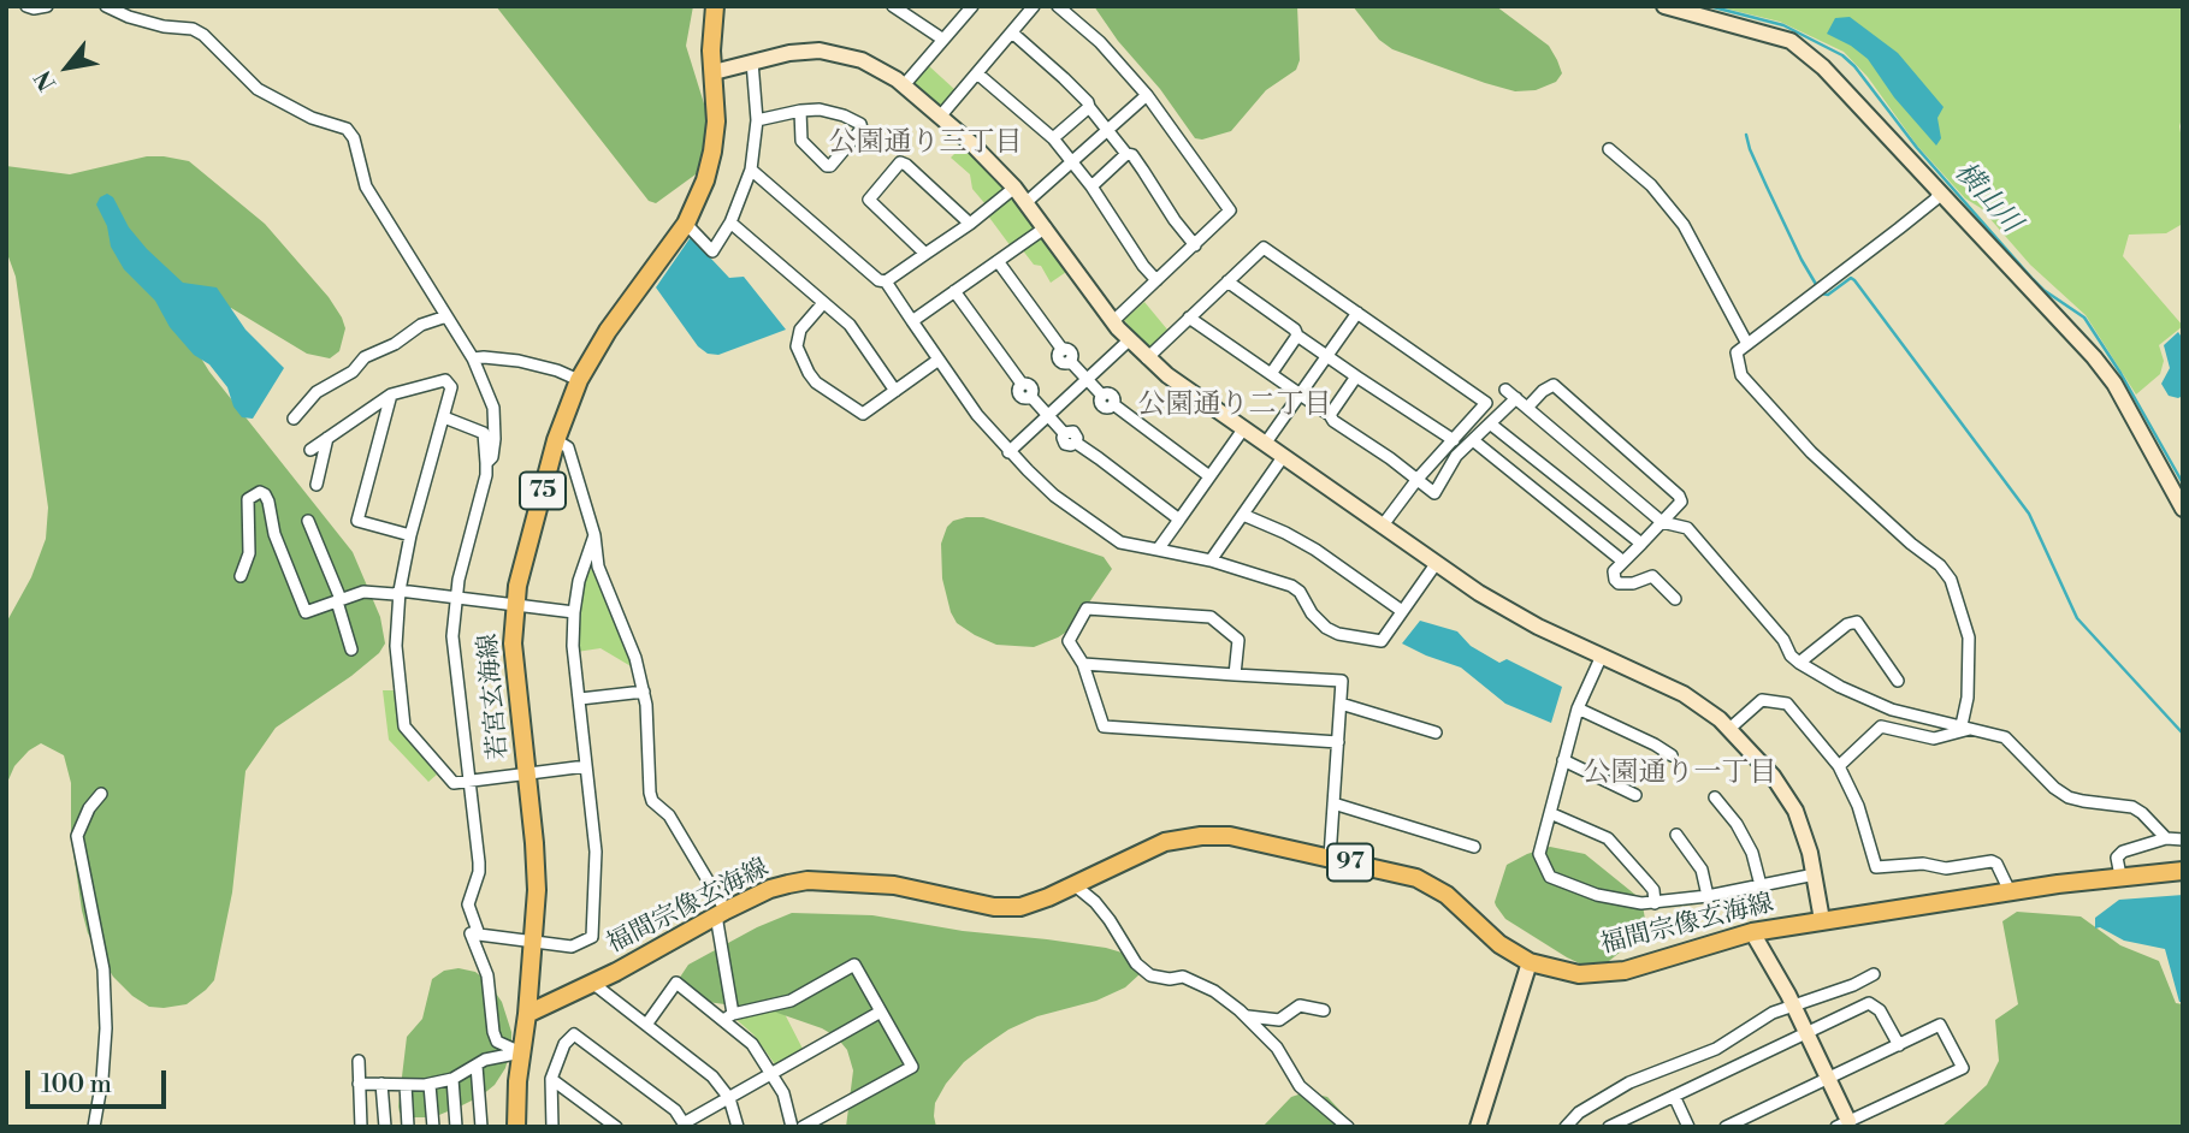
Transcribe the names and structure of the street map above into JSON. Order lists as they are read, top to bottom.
{
  "streets": {
    "main road": [
      "75",
      "若宮玄海線",
      "97",
      "福間宗像玄海線"
    ]
  },
  "crossings": [
    ["若宮玄海線", "福間宗像玄海線"]
  ],
  "districts": ["公園通り三丁目", "公園通り二丁目", "公園通り一丁目"],
  "water": ["横山川"],
  "scale_bar": "100 m",
  "north": "bottom left"
}
